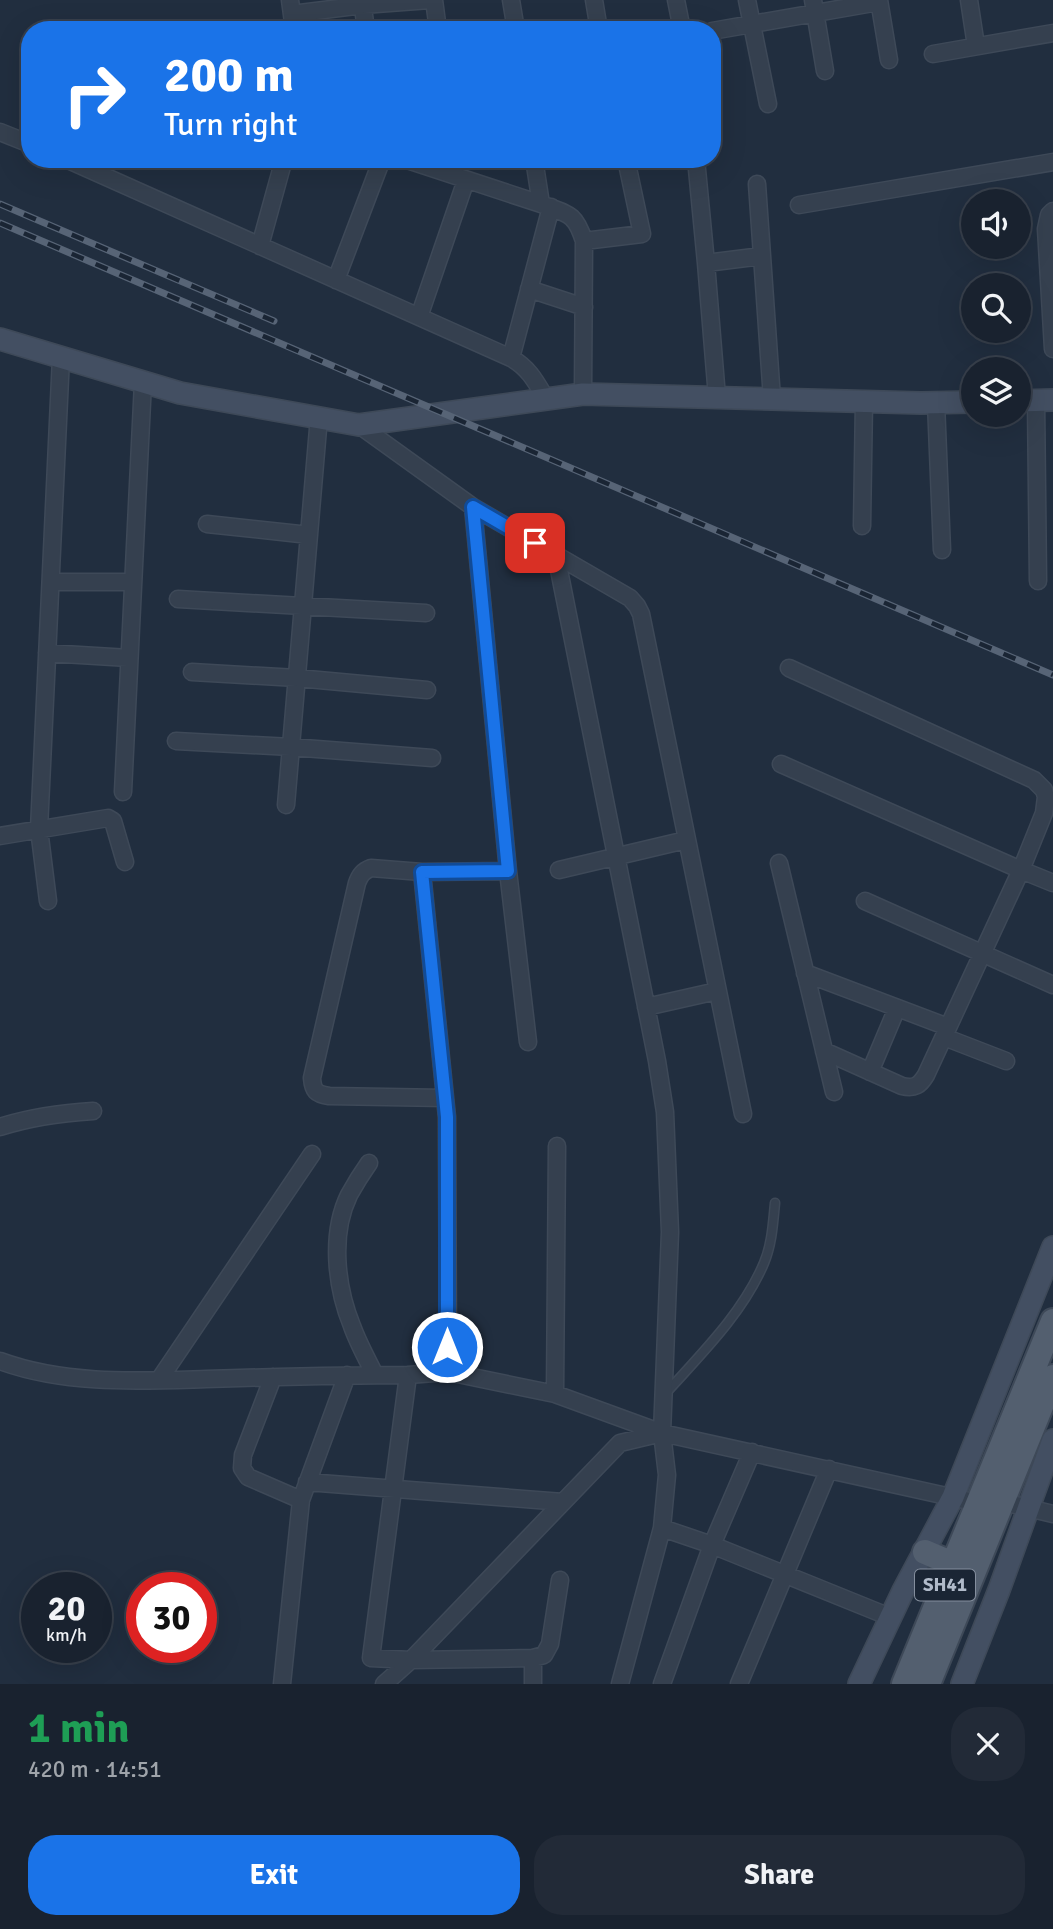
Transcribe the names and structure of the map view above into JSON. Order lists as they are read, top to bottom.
{
  "streets": {
    "main road": ["SH41"]
  },
  "page": {
    "turn": ["200 m", "Turn right"],
    "speed": "20 km/h",
    "limit": "30",
    "heading": ["1 min", "420 m · 14:51"],
    "buttons": ["Exit", "Share"]
  }
}
